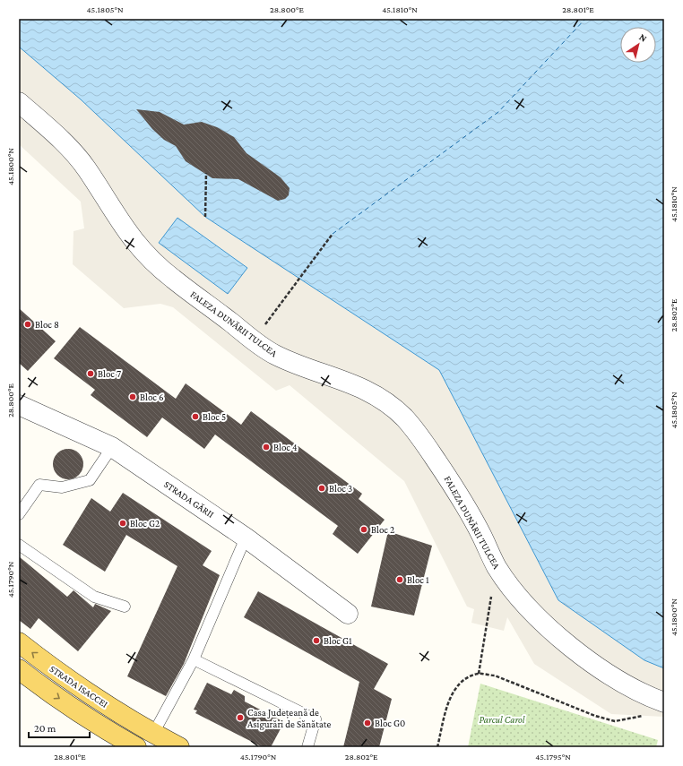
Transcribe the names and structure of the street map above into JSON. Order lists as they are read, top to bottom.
{
  "streets": {
    "main road": ["STRADA ISACCEI"],
    "street": ["FALEZA DUNĂRII TULCEA", "STRADA GĂRII"]
  },
  "parks": ["Parcul Carol"],
  "places": [
    "Bloc 8",
    "Bloc 7",
    "Bloc 6",
    "Bloc 5",
    "Bloc 4",
    "Bloc 3",
    "Bloc G2",
    "Bloc 2",
    "Bloc 1",
    "Bloc G1",
    "Casa Județeană de Asigurări de Sănătate",
    "Bloc G0"
  ],
  "scale_bar": "20 m",
  "north": "top right",
  "coordinates": [
    "45.1805°N",
    "28.800°E",
    "45.1810°N",
    "28.801°E",
    "45.1800°N",
    "28.802°E",
    "45.1790°N",
    "45.1795°N"
  ]
}
